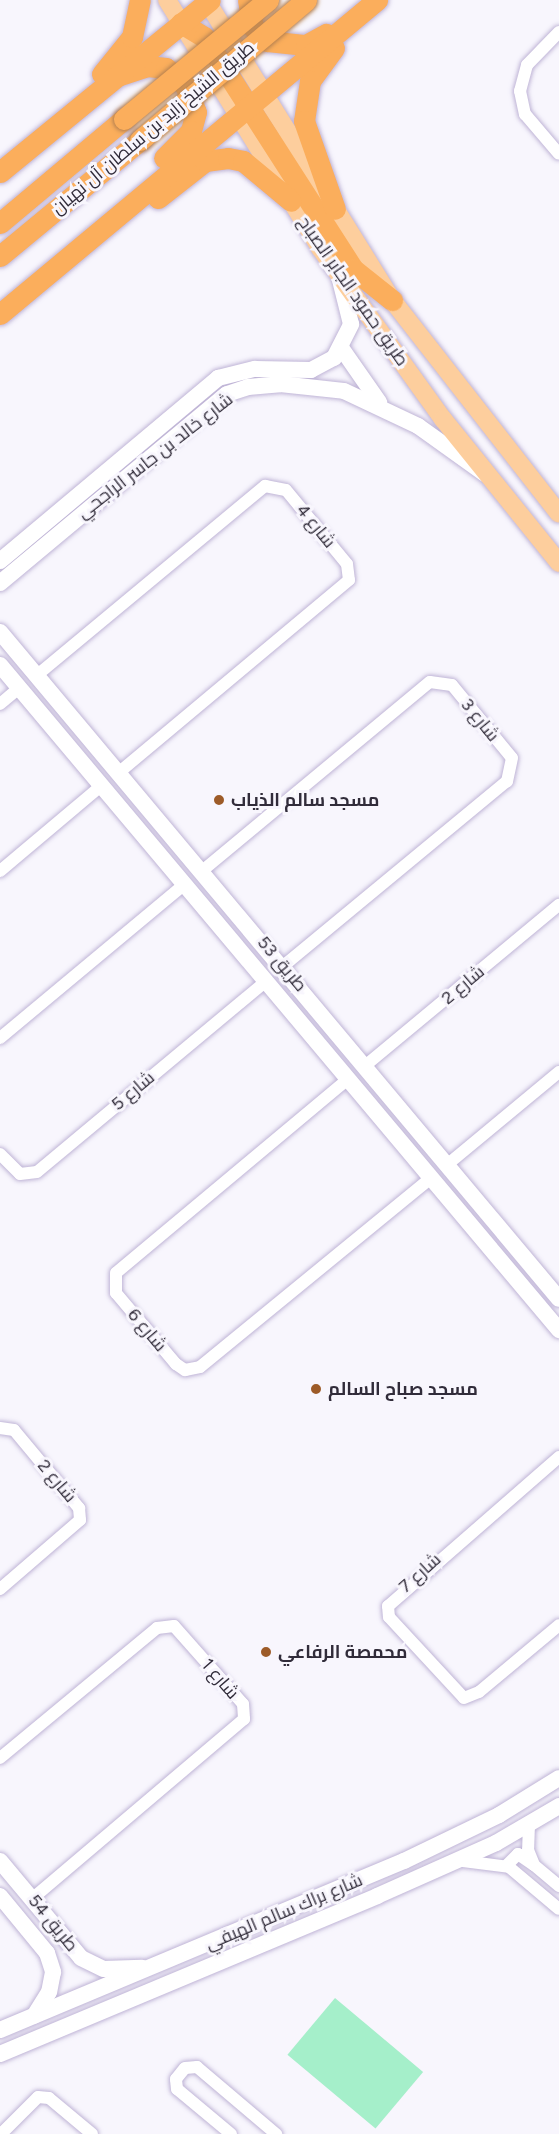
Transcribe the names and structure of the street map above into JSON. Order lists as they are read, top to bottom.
{
  "streets": {
    "highway": ["طريق الشيخ زايد بن سلطان آل نهيان"],
    "main road": ["طريق حمود الجابر الصباح"],
    "street": [
      "شارع خالد بن جاسر الراجحي",
      "شارع 4",
      "شارع 3",
      "طريق 53",
      "شارع 2",
      "شارع 5",
      "شارع 6",
      "شارع 7",
      "شارع 1",
      "شارع براك سالم الهيفي",
      "طريق 54"
    ]
  },
  "crossings": [
    ["طريق حمود الجابر الصباح", "شارع خالد بن جاسر الراجحي"],
    ["شارع 4", "طريق 53"],
    ["شارع 3", "طريق 53"],
    ["طريق 53", "شارع 2"],
    ["طريق 53", "شارع 5"],
    ["طريق 53", "شارع 6"],
    ["شارع 1", "طريق 54"],
    ["شارع براك سالم الهيفي", "طريق 54"]
  ],
  "places": ["مسجد سالم الذياب", "مسجد صباح السالم", "محمصة الرفاعي"]
}
